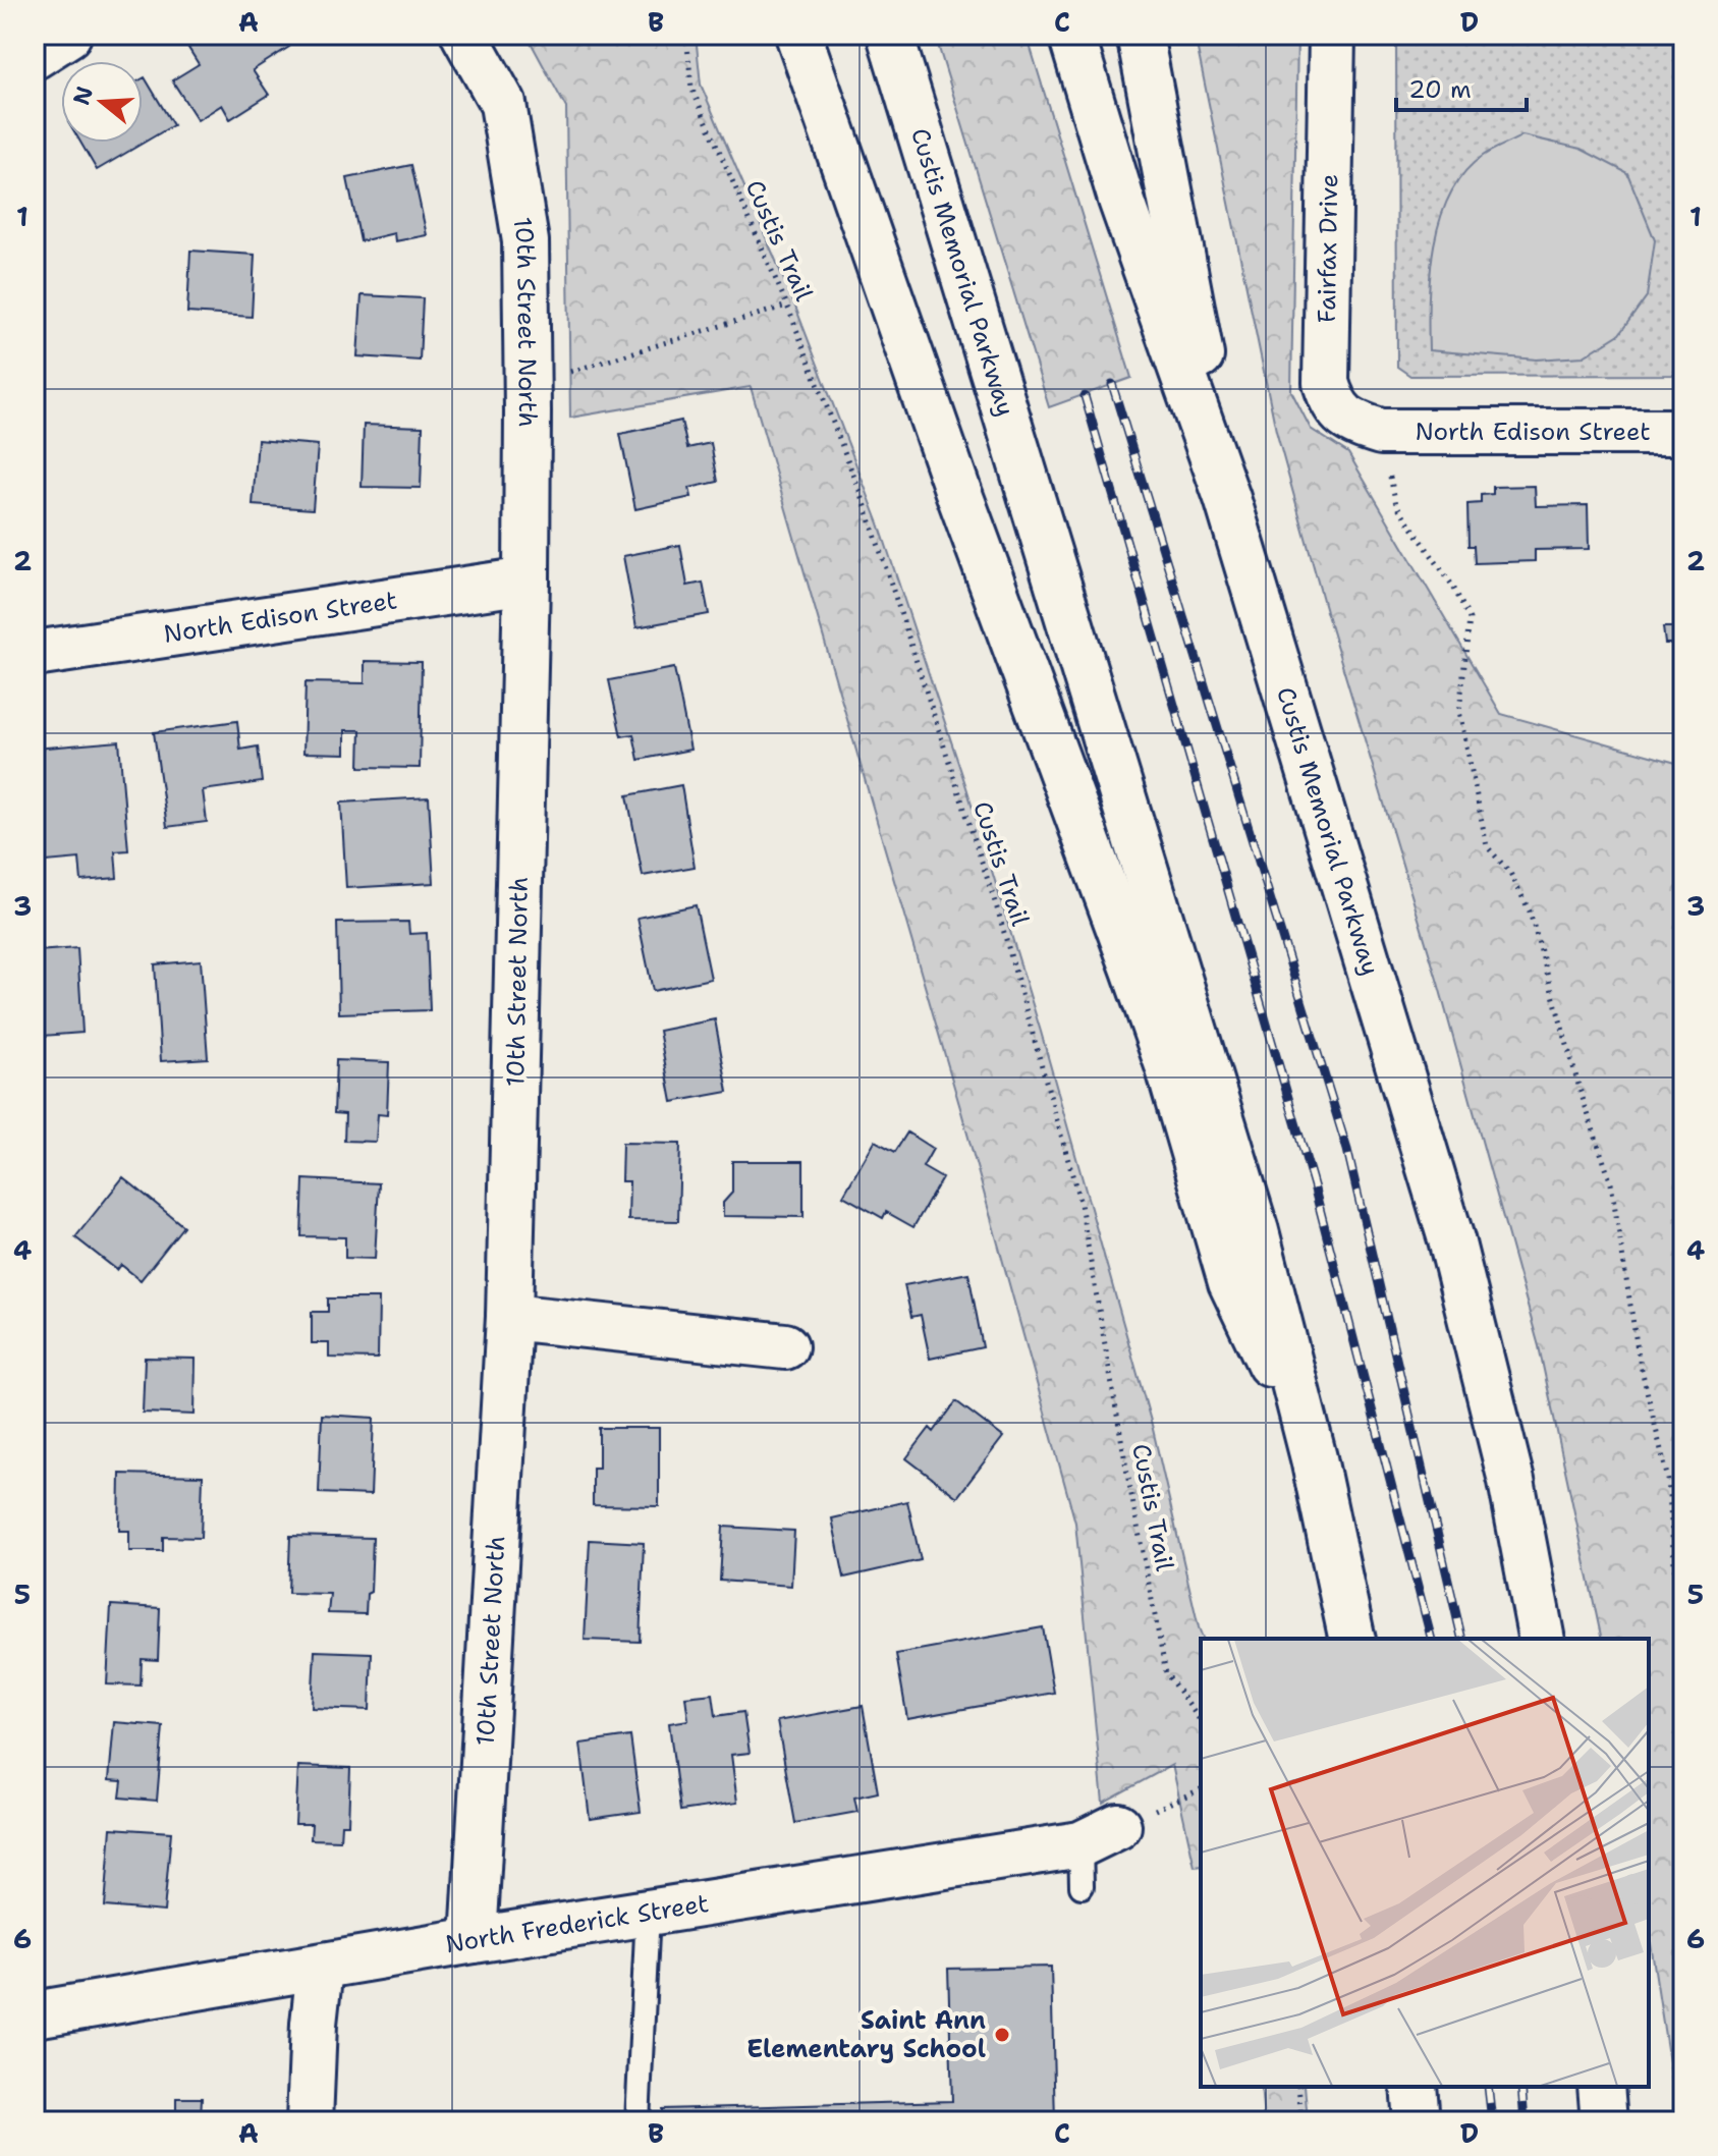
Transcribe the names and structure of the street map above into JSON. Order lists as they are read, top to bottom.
{
  "streets": {
    "main road": [
      "Fairfax Drive",
      "Custis Memorial Parkway",
      "10th Street North",
      "North Edison Street",
      "North Frederick Street"
    ],
    "path": ["Custis Trail"]
  },
  "crossings": [
    ["Fairfax Drive", "North Edison Street"],
    ["10th Street North", "North Edison Street"],
    ["10th Street North", "North Frederick Street"]
  ],
  "places": ["Saint Ann Elementary School"],
  "scale_bar": "20 m",
  "north": "left",
  "grid": {
    "columns": [
      "A",
      "B",
      "C",
      "D"
    ],
    "rows": [
      "1",
      "2",
      "3",
      "4",
      "5",
      "6"
    ]
  }
}
